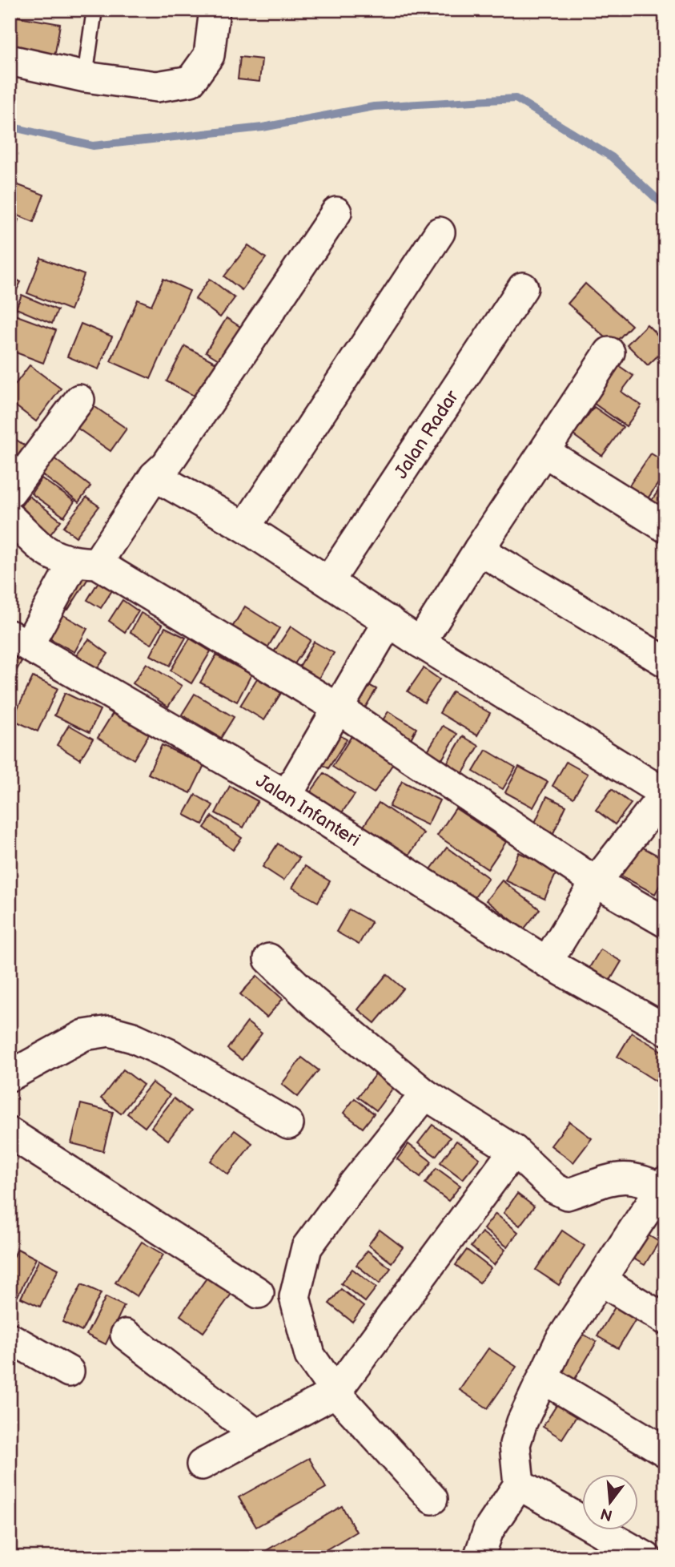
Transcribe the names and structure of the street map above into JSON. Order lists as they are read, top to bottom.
{
  "streets": {
    "street": ["Jalan Radar", "Jalan Infanteri"]
  },
  "north": "bottom"
}
